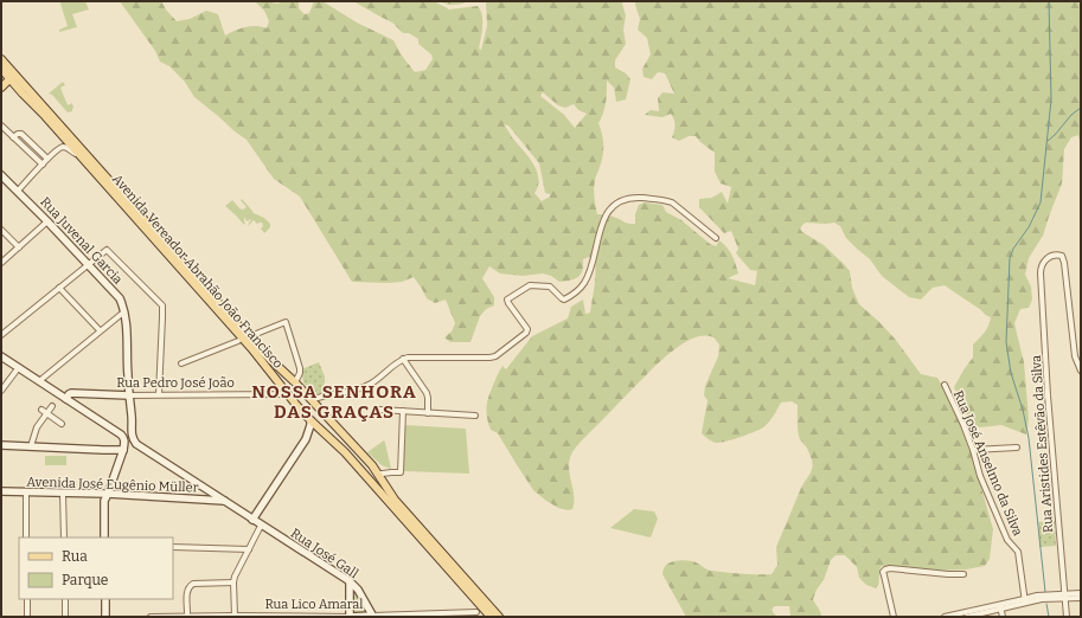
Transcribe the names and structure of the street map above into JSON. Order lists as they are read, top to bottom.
{
  "streets": {
    "main road": [
      "Rua Juvenal Garcia",
      "Avenida Vereador Abrahão João Francisco",
      "Rua Pedro José João",
      "Avenida José Eugênio Müller",
      "Rua José Gall",
      "Rua Lico Amaral"
    ],
    "street": ["Rua Aristides Estêvão da Silva", "Rua José Anselmo da Silva"]
  },
  "crossings": [
    ["Rua Juvenal Garcia", "Rua Pedro José João"],
    ["Rua Juvenal Garcia", "Rua José Gall"],
    ["Avenida Vereador Abrahão João Francisco", "Rua Pedro José João"],
    ["Avenida José Eugênio Müller", "Rua José Gall"],
    ["Rua José Gall", "Rua Lico Amaral"]
  ],
  "districts": ["NOSSA SENHORA DAS GRAÇAS"],
  "legend": ["Rua", "Parque"]
}
